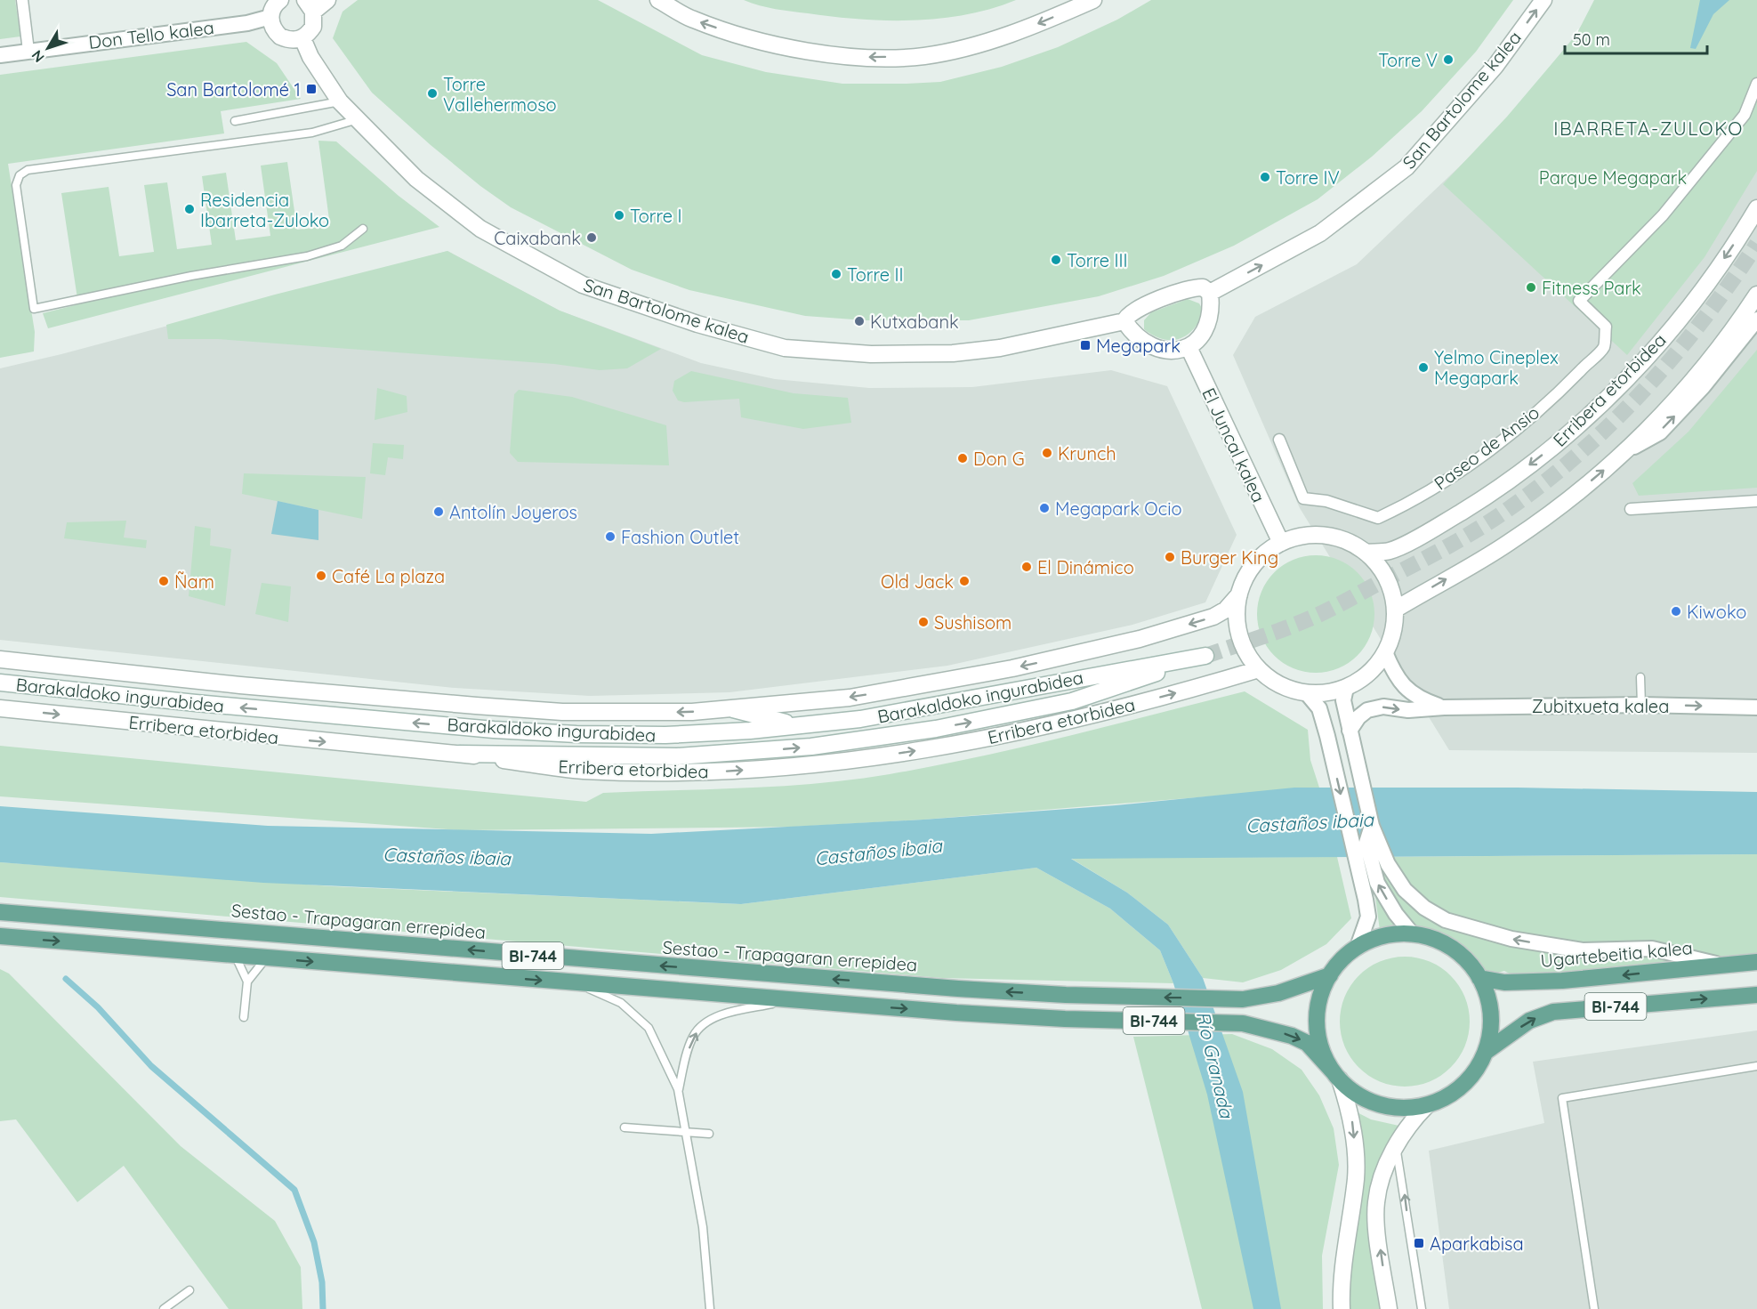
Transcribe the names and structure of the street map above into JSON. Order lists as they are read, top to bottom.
{
  "streets": {
    "main road": ["Sestao - Trapagaran errepidea", "Ugartebeitia kalea", "BI-744"],
    "street": [
      "Don Tello kalea",
      "San Bartolome kalea",
      "Erribera etorbidea",
      "El Juncal kalea",
      "Paseo de Ansio",
      "Barakaldoko ingurabidea",
      "Zubitxueta kalea"
    ]
  },
  "crossings": [
    ["Erribera etorbidea", "El Juncal kalea"],
    ["Erribera etorbidea", "Barakaldoko ingurabidea"],
    ["Erribera etorbidea", "Zubitxueta kalea"],
    ["El Juncal kalea", "Zubitxueta kalea"],
    ["Sestao - Trapagaran errepidea", "Ugartebeitia kalea"],
    ["Sestao - Trapagaran errepidea", "BI-744"],
    ["Ugartebeitia kalea", "BI-744"]
  ],
  "one_way": ["Zubitxueta kalea"],
  "districts": ["IBARRETA-ZULOKO"],
  "water": ["Castaños ibaia", "Río Granada"],
  "parks": ["Parque Megapark"],
  "places": {
    "other": [
      "Torre V",
      "Torre Vallehermoso",
      "Torre IV",
      "Residencia Ibarreta-Zuloko",
      "Torre I",
      "Caixabank",
      "Torre III",
      "Torre II",
      "Fitness Park",
      "Kutxabank",
      "Yelmo Cineplex Megapark",
      "Krunch",
      "Don G",
      "Megapark Ocio",
      "Antolín Joyeros",
      "Fashion Outlet",
      "Burger King",
      "El Dinámico",
      "Café La plaza",
      "Ñam",
      "Old Jack",
      "Kiwoko",
      "Sushisom"
    ],
    "transit": ["San Bartolomé 1", "Megapark", "Aparkabisa"]
  },
  "scale_bar": "50 m",
  "north": "bottom left"
}
